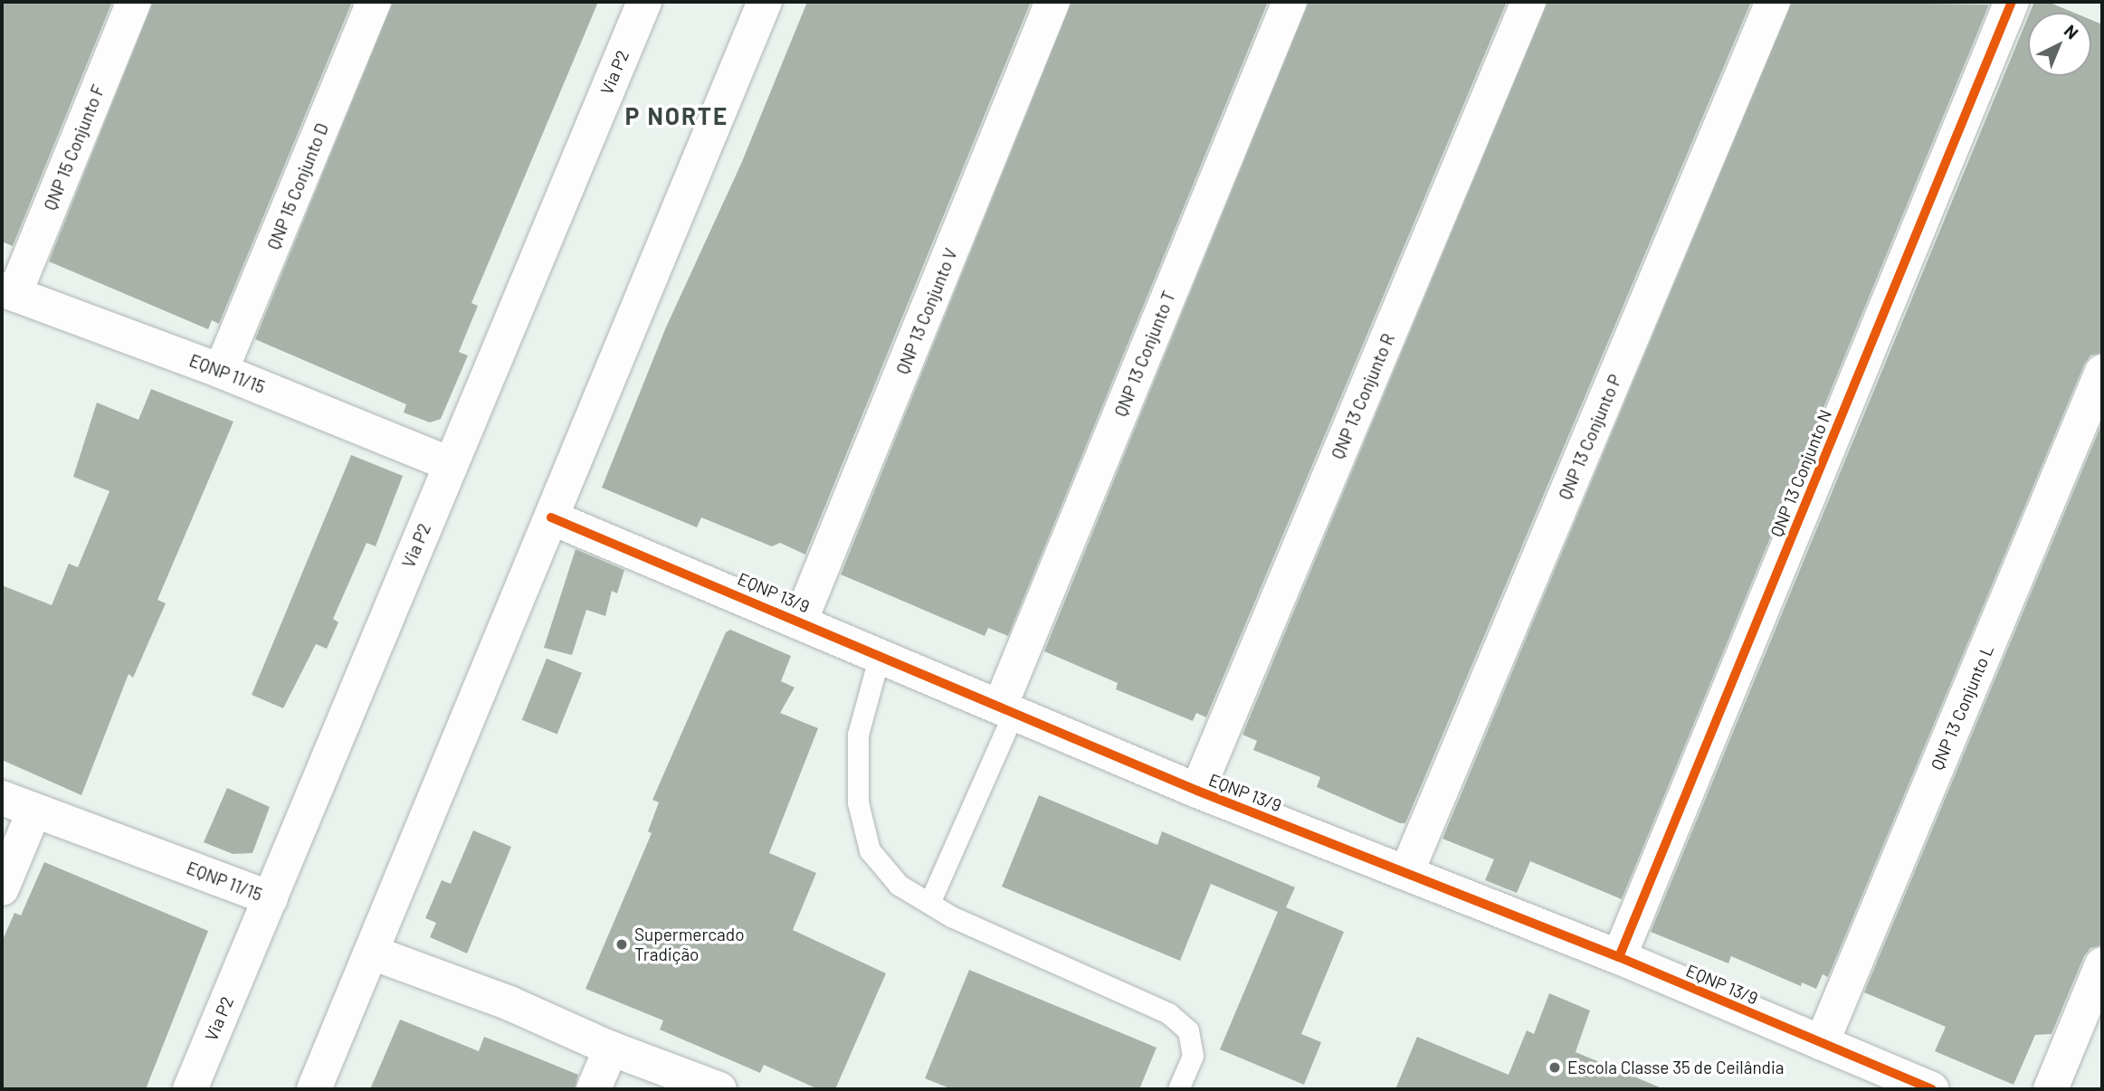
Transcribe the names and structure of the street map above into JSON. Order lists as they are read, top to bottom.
{
  "streets": {
    "street": [
      "Via P2",
      "QNP 15 Conjunto F",
      "QNP 15 Conjunto D",
      "QNP 13 Conjunto V",
      "QNP 13 Conjunto T",
      "EQNP 11/15",
      "QNP 13 Conjunto R",
      "QNP 13 Conjunto P",
      "QNP 13 Conjunto N",
      "EQNP 13/9",
      "QNP 13 Conjunto L"
    ]
  },
  "crossings": [
    ["Via P2", "EQNP 11/15"],
    ["QNP 15 Conjunto F", "EQNP 11/15"],
    ["QNP 15 Conjunto D", "EQNP 11/15"],
    ["QNP 13 Conjunto V", "EQNP 13/9"],
    ["QNP 13 Conjunto T", "EQNP 13/9"],
    ["QNP 13 Conjunto R", "EQNP 13/9"],
    ["QNP 13 Conjunto P", "EQNP 13/9"],
    ["QNP 13 Conjunto N", "EQNP 13/9"],
    ["EQNP 13/9", "QNP 13 Conjunto L"]
  ],
  "districts": ["P NORTE"],
  "places": ["Supermercado Tradição", "Escola Classe 35 de Ceilândia"],
  "north": "top right"
}
